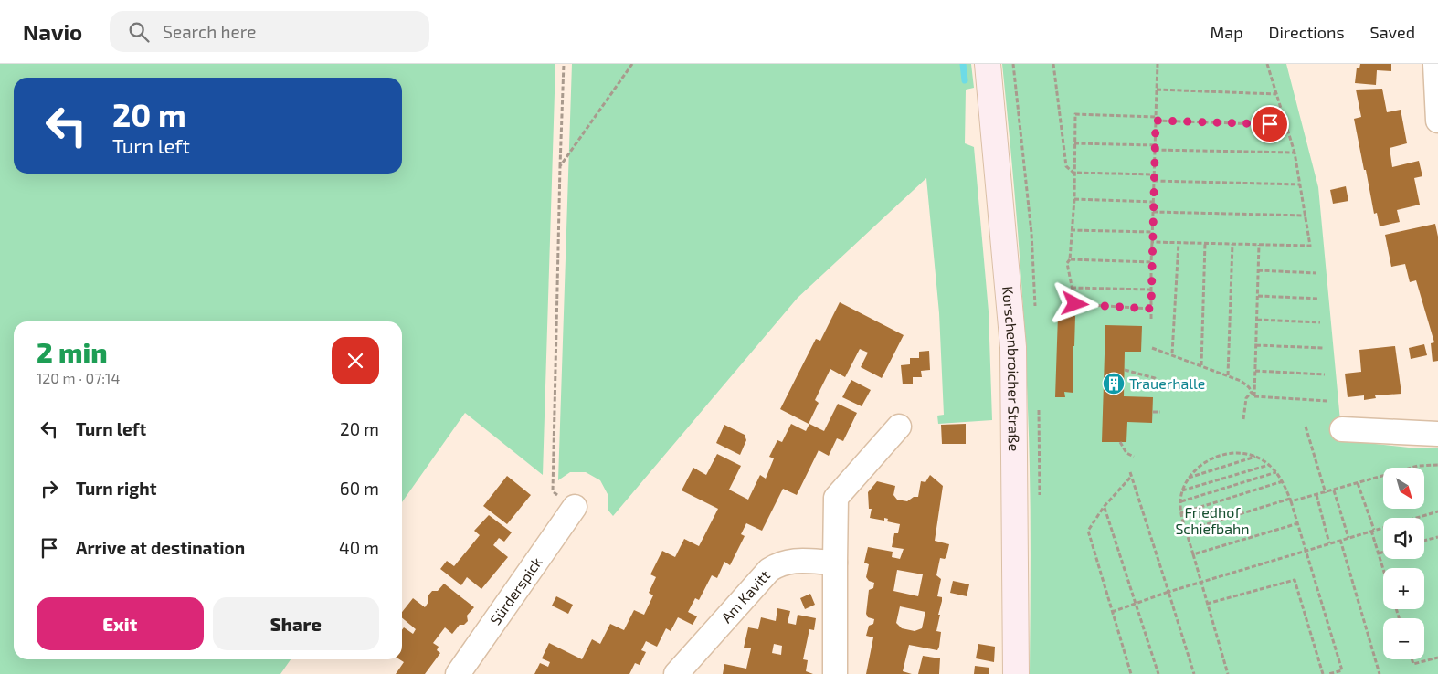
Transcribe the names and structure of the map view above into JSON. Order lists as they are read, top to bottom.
{
  "streets": {
    "main road": ["Korschenbroicher Straße"],
    "street": ["Sürderspick", "Am Kavitt"]
  },
  "parks": ["Friedhof Schiefbahn"],
  "places": {
    "building": ["Trauerhalle"]
  },
  "north": "bottom right",
  "page": {
    "header": "Navio",
    "search": "Search here",
    "nav": ["Map", "Directions", "Saved"],
    "turn": ["20 m", "Turn left"],
    "heading": ["2 min", "120 m · 07:14"],
    "list": [
      {
        "name": "Turn left",
        "value": "20 m"
      },
      {
        "name": "Turn right",
        "value": "60 m"
      },
      {
        "name": "Arrive at destination",
        "value": "40 m"
      }
    ],
    "map_buttons": ["+", "−"],
    "buttons": ["Exit", "Share"]
  }
}
